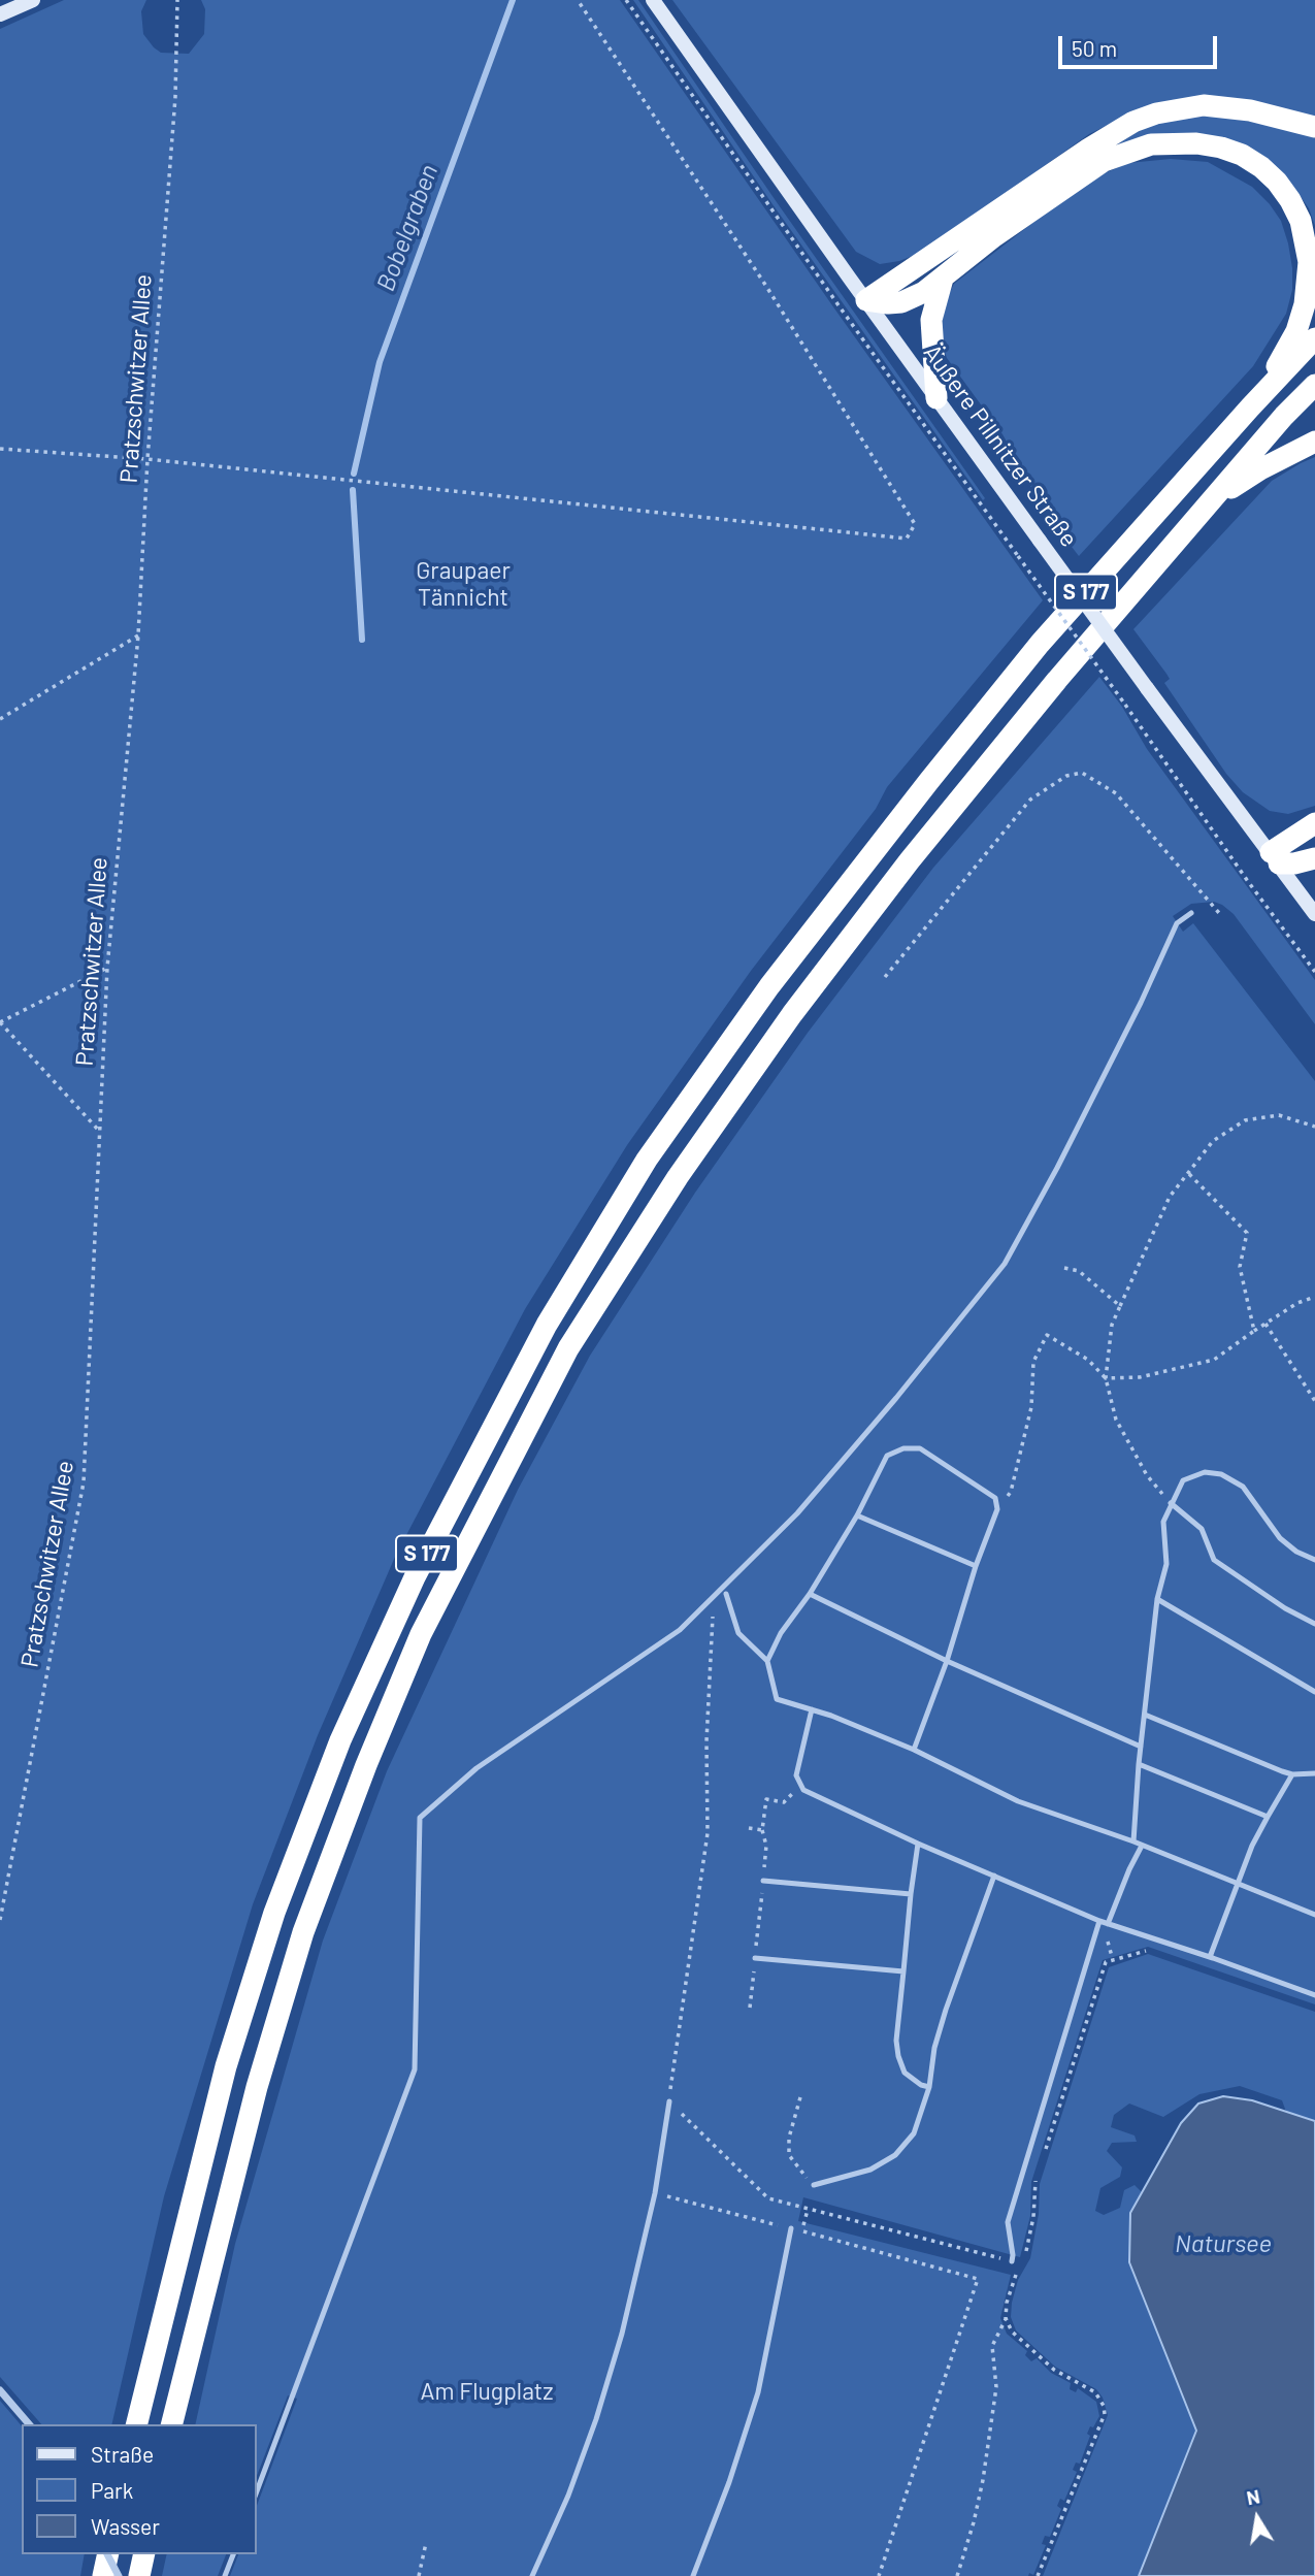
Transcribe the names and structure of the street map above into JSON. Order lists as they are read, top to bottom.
{
  "streets": {
    "highway": ["S 177"],
    "main road": ["Äußere Pillnitzer Straße"],
    "path": ["Pratzschwitzer Allee"]
  },
  "water": ["Bobelgraben", "Natursee"],
  "parks": ["Graupaer Tännicht", "Am Flugplatz"],
  "legend": ["Straße", "Park", "Wasser"],
  "scale_bar": "50 m",
  "north": "top"
}
